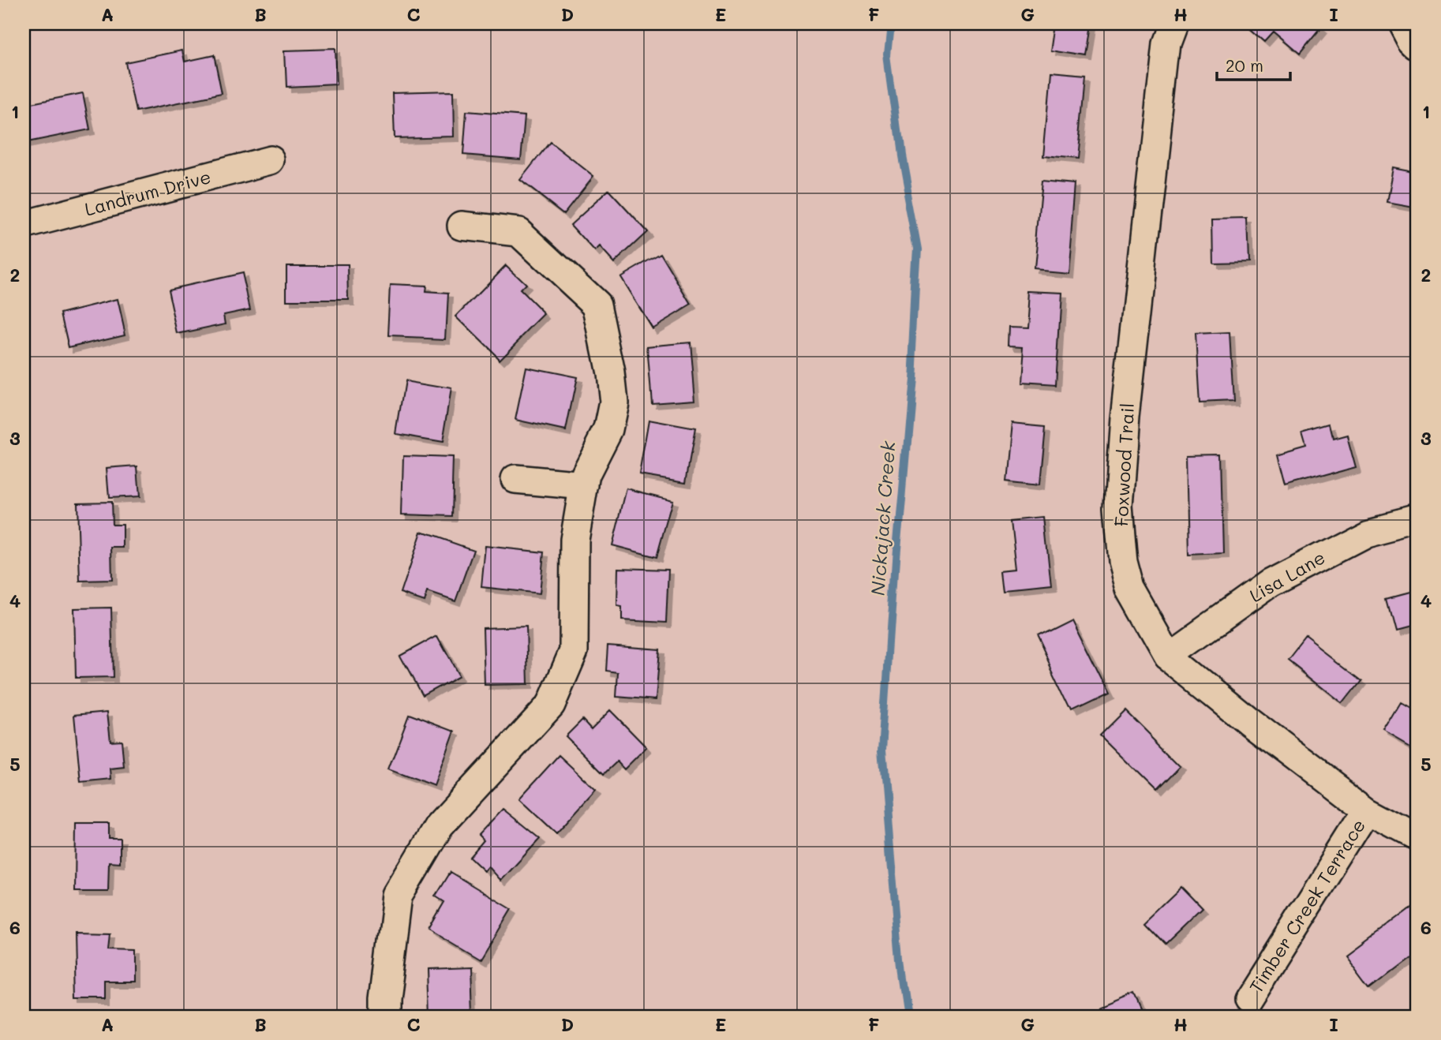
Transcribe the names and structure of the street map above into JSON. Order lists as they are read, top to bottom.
{
  "streets": {
    "street": [
      "Landrum Drive",
      "Foxwood Trail",
      "Lisa Lane",
      "Timber Creek Terrace"
    ]
  },
  "crossings": [
    ["Foxwood Trail", "Lisa Lane"],
    ["Foxwood Trail", "Timber Creek Terrace"]
  ],
  "water": ["Nickajack Creek"],
  "scale_bar": "20 m",
  "grid": {
    "columns": [
      "A",
      "B",
      "C",
      "D",
      "E",
      "F",
      "G",
      "H",
      "I"
    ],
    "rows": [
      "1",
      "2",
      "3",
      "4",
      "5",
      "6"
    ]
  }
}
